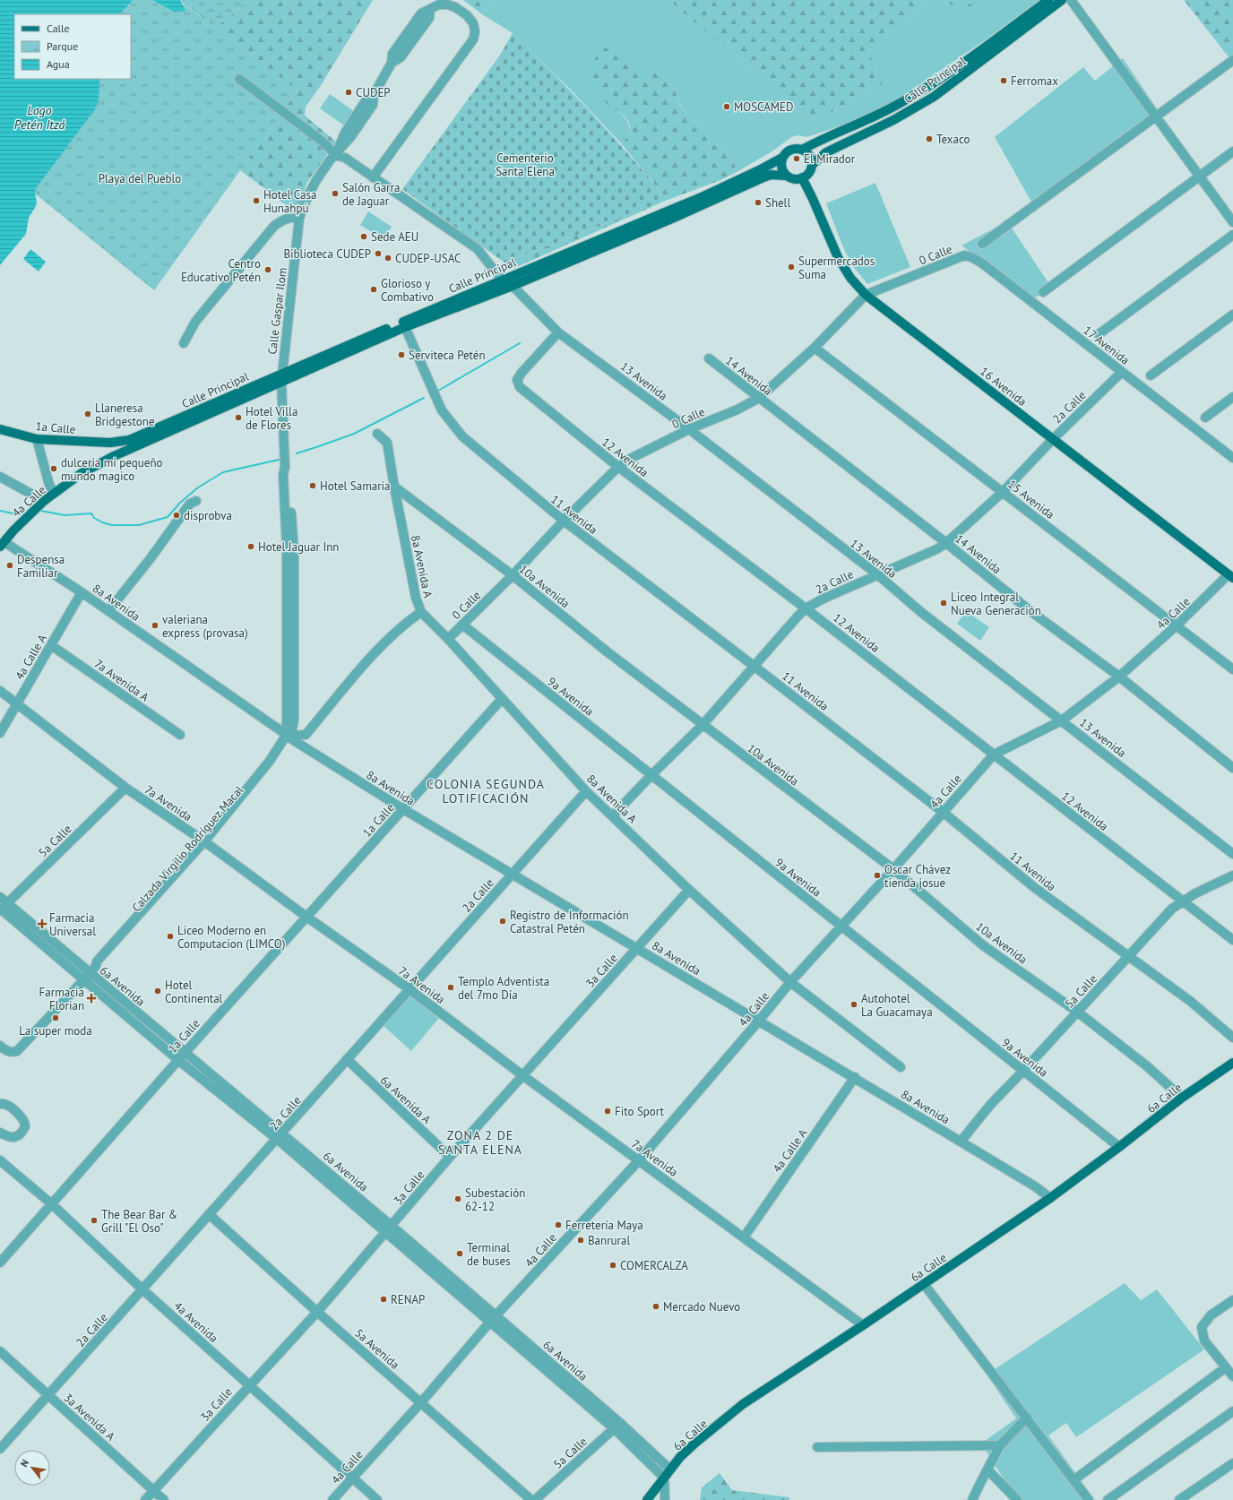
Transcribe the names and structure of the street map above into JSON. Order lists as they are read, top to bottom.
{
  "streets": {
    "main road": [
      "Calle Principal",
      "16 Avenida",
      "1a Calle",
      "4a Calle",
      "6a Calle"
    ],
    "street": [
      "0 Calle",
      "Calle Gaspar Ilom",
      "17 Avenida",
      "14 Avenida",
      "13 Avenida",
      "2a Calle",
      "12 Avenida",
      "15 Avenida",
      "11 Avenida",
      "8a Avenida A",
      "10a Avenida",
      "8a Avenida",
      "4a Calle A",
      "7a Avenida A",
      "9a Avenida",
      "7a Avenida",
      "5a Calle",
      "Calzada Virgilio Rodríguez Macal",
      "3a Calle",
      "6a Avenida",
      "6a Avenida A",
      "4a Avenida",
      "5a Avenida",
      "3a Avenida A"
    ]
  },
  "crossings": [
    ["Calle Principal", "Calle Gaspar Ilom"],
    ["Calle Principal", "13 Avenida"],
    ["Calle Principal", "16 Avenida"],
    ["Calle Principal", "1a Calle"],
    ["Calle Principal", "4a Calle"],
    ["Calle Principal", "11 Avenida"],
    ["Calle Principal", "Calzada Virgilio Rodríguez Macal"],
    ["0 Calle", "17 Avenida"],
    ["0 Calle", "14 Avenida"],
    ["0 Calle", "13 Avenida"],
    ["0 Calle", "16 Avenida"],
    ["0 Calle", "12 Avenida"],
    ["0 Calle", "15 Avenida"],
    ["0 Calle", "11 Avenida"],
    ["0 Calle", "8a Avenida A"],
    ["0 Calle", "10a Avenida"],
    ["0 Calle", "9a Avenida"],
    ["Calle Gaspar Ilom", "13 Avenida"],
    ["Calle Gaspar Ilom", "Calzada Virgilio Rodríguez Macal"],
    ["17 Avenida", "2a Calle"],
    ["14 Avenida", "2a Calle"],
    ["14 Avenida", "4a Calle"],
    ["13 Avenida", "2a Calle"],
    ["13 Avenida", "12 Avenida"],
    ["13 Avenida", "4a Calle"],
    ["16 Avenida", "2a Calle"],
    ["16 Avenida", "4a Calle"],
    ["2a Calle", "12 Avenida"],
    ["2a Calle", "15 Avenida"],
    ["2a Calle", "11 Avenida"],
    ["2a Calle", "8a Avenida A"],
    ["2a Calle", "10a Avenida"],
    ["2a Calle", "8a Avenida"],
    ["2a Calle", "9a Avenida"],
    ["2a Calle", "7a Avenida"],
    ["2a Calle", "6a Avenida"],
    ["2a Calle", "6a Avenida A"],
    ["2a Calle", "4a Avenida"],
    ["2a Calle", "5a Avenida"],
    ["2a Calle", "3a Avenida A"],
    ["1a Calle", "8a Avenida A"],
    ["1a Calle", "8a Avenida"],
    ["1a Calle", "7a Avenida"],
    ["1a Calle", "6a Avenida"],
    ["1a Calle", "4a Avenida"],
    ["12 Avenida", "4a Calle"],
    ["12 Avenida", "5a Calle"],
    ["15 Avenida", "4a Calle"],
    ["4a Calle", "11 Avenida"],
    ["4a Calle", "8a Avenida A"],
    ["4a Calle", "10a Avenida"],
    ["4a Calle", "8a Avenida"],
    ["4a Calle", "9a Avenida"],
    ["4a Calle", "7a Avenida"],
    ["4a Calle", "6a Avenida"],
    ["4a Calle", "4a Avenida"],
    ["4a Calle", "5a Avenida"],
    ["11 Avenida", "5a Calle"],
    ["8a Avenida A", "10a Avenida"],
    ["8a Avenida A", "3a Calle"],
    ["10a Avenida", "5a Calle"],
    ["10a Avenida", "6a Calle"],
    ["8a Avenida", "4a Calle A"],
    ["8a Avenida", "5a Calle"],
    ["8a Avenida", "Calzada Virgilio Rodríguez Macal"],
    ["8a Avenida", "3a Calle"],
    ["8a Avenida", "6a Calle"],
    ["4a Calle A", "7a Avenida A"],
    ["4a Calle A", "7a Avenida"],
    ["9a Avenida", "5a Calle"],
    ["9a Avenida", "6a Calle"],
    ["7a Avenida", "5a Calle"],
    ["7a Avenida", "Calzada Virgilio Rodríguez Macal"],
    ["7a Avenida", "3a Calle"],
    ["7a Avenida", "6a Calle"],
    ["5a Calle", "6a Avenida"],
    ["Calzada Virgilio Rodríguez Macal", "6a Avenida"],
    ["3a Calle", "6a Avenida"],
    ["3a Calle", "6a Avenida A"],
    ["3a Calle", "4a Avenida"],
    ["3a Calle", "5a Avenida"],
    ["3a Calle", "3a Avenida A"],
    ["6a Avenida", "6a Calle"]
  ],
  "districts": ["COLONIA SEGUNDA LOTIFICACIÓN", "ZONA 2 DE SANTA ELENA"],
  "water": ["Lago Petén Itzá"],
  "parks": ["Cementerio Santa Elena", "Playa del Pueblo"],
  "places": {
    "other": [
      "Ferromax",
      "CUDEP",
      "MOSCAMED",
      "Texaco",
      "El Mirador",
      "Salón Garra de Jaguar",
      "Hotel Casa Hunahpú",
      "Shell",
      "Sede AEU",
      "Biblioteca CUDEP",
      "CUDEP-USAC",
      "Supermercados Suma",
      "Centro Educativo Petén",
      "Glorioso y Combativo",
      "Serviteca Petén",
      "Llaneresa Bridgestone",
      "Hotel Villa de Flores",
      "dulceria mi pequeño mundo magico",
      "Hotel Samaria",
      "disprobva",
      "Hotel Jaguar Inn",
      "Despensa Familiar",
      "Liceo Integral Nueva Generación",
      "valeriana express (provasa)",
      "Oscar Chávez tienda josue",
      "Registro de Información Catastral Petén",
      "Liceo Moderno en Computacion (LIMCO)",
      "Templo Adventista del 7mo Día",
      "Hotel Continental",
      "Autohotel La Guacamaya",
      "La super moda",
      "Fito Sport",
      "Subestación 62-12",
      "The Bear Bar & Grill \"El Oso\"",
      "Ferretería Maya",
      "Banrural",
      "Terminal de buses",
      "COMERCALZA",
      "RENAP",
      "Mercado Nuevo"
    ],
    "health": ["Farmacia Universal", "Farmacia Florian"]
  },
  "legend": ["Calle", "Parque", "Agua"],
  "north": "top left"
}
